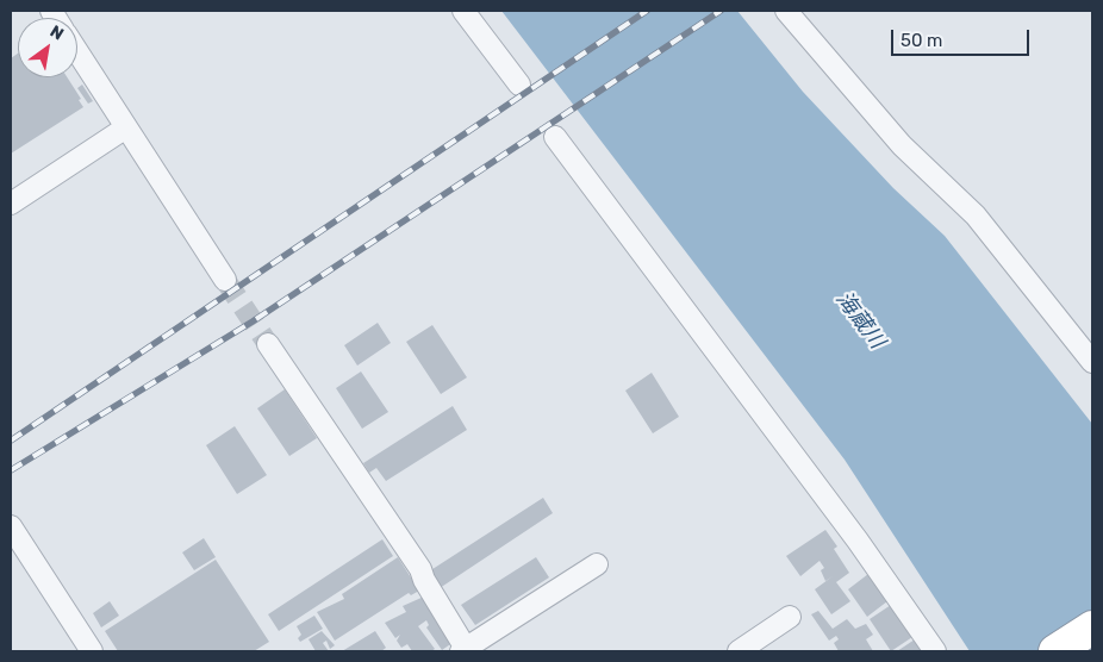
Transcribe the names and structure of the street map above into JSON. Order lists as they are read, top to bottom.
{
  "water": ["海蔵川"],
  "scale_bar": "50 m",
  "north": "top right"
}
